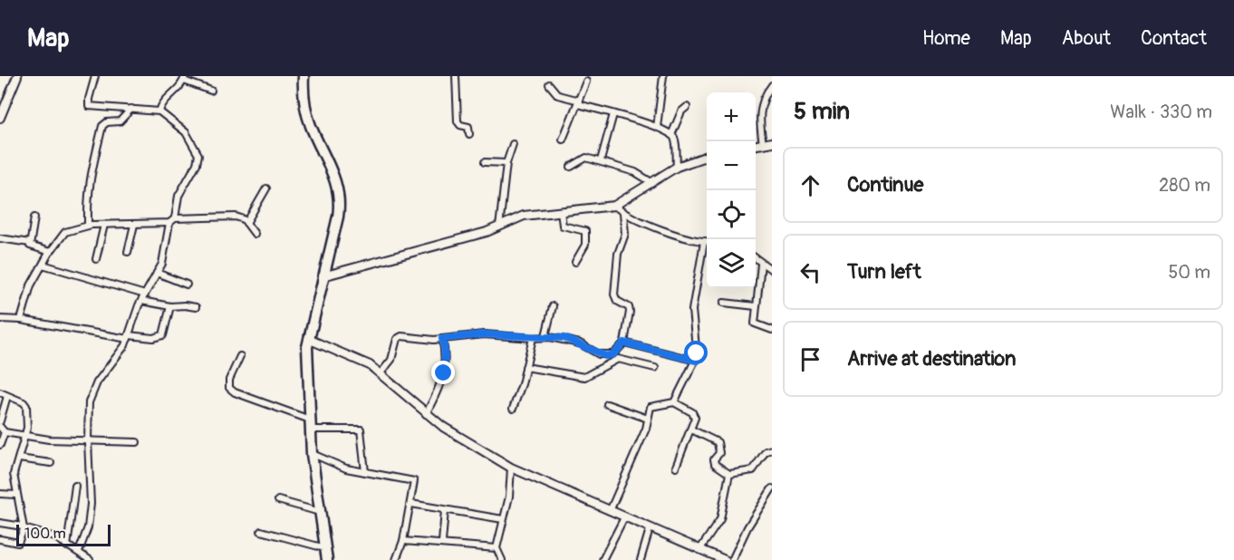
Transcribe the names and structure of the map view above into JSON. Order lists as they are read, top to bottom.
{
  "scale_bar": "100 m",
  "page": {
    "header": "Map",
    "nav": [
      "Home",
      "Map",
      "About",
      "Contact"
    ],
    "heading": ["5 min", "Walk · 330 m"],
    "map_buttons": ["+", "−"],
    "list": [
      ["Continue", "280 m"],
      ["Turn left", "50 m"],
      "Arrive at destination"
    ],
    "scale": "100 m"
  }
}
